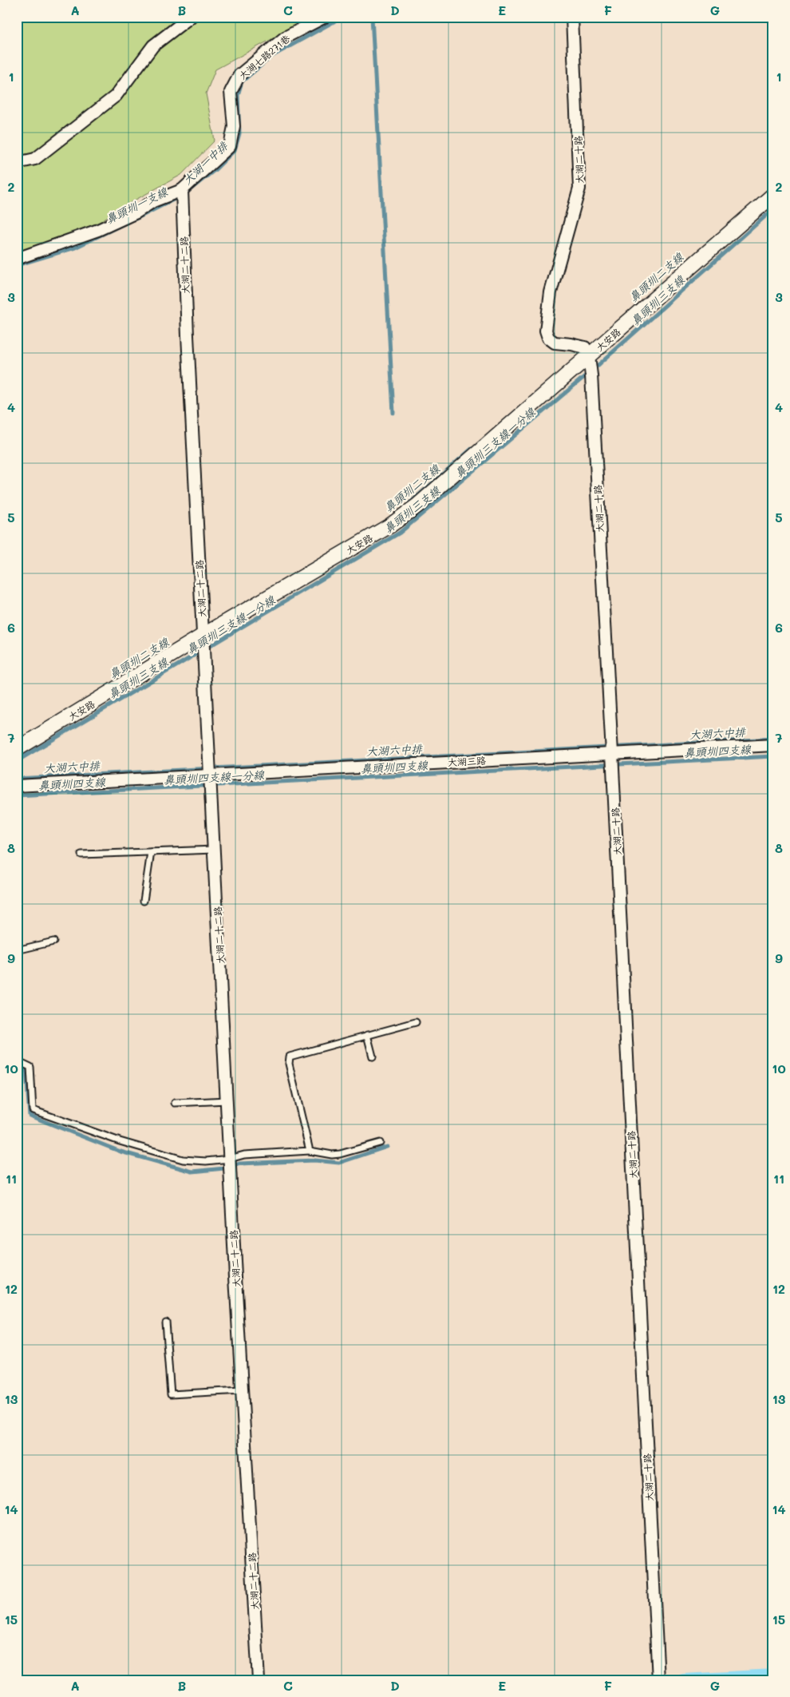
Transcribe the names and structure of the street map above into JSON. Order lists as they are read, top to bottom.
{
  "streets": {
    "street": [
      "大湖七路271巷",
      "大湖二十路",
      "大湖二十二路",
      "大安路",
      "大湖三路"
    ]
  },
  "crossings": [
    ["大湖七路271巷", "大湖二十二路"],
    ["大湖二十路", "大安路"],
    ["大湖二十路", "大湖三路"],
    ["大湖二十二路", "大安路"],
    ["大湖二十二路", "大湖三路"]
  ],
  "water": [
    "大湖一中排",
    "鼻頭圳一支線",
    "鼻頭圳二支線",
    "鼻頭圳三支線",
    "鼻頭圳三支線一分線",
    "大湖六中排",
    "鼻頭圳四支線",
    "鼻頭圳四支線一分線"
  ],
  "grid": {
    "columns": [
      "A",
      "B",
      "C",
      "D",
      "E",
      "F",
      "G"
    ],
    "rows": [
      "1",
      "2",
      "3",
      "4",
      "5",
      "6",
      "7",
      "8",
      "9",
      "10",
      "11",
      "12",
      "13",
      "14",
      "15"
    ]
  }
}
